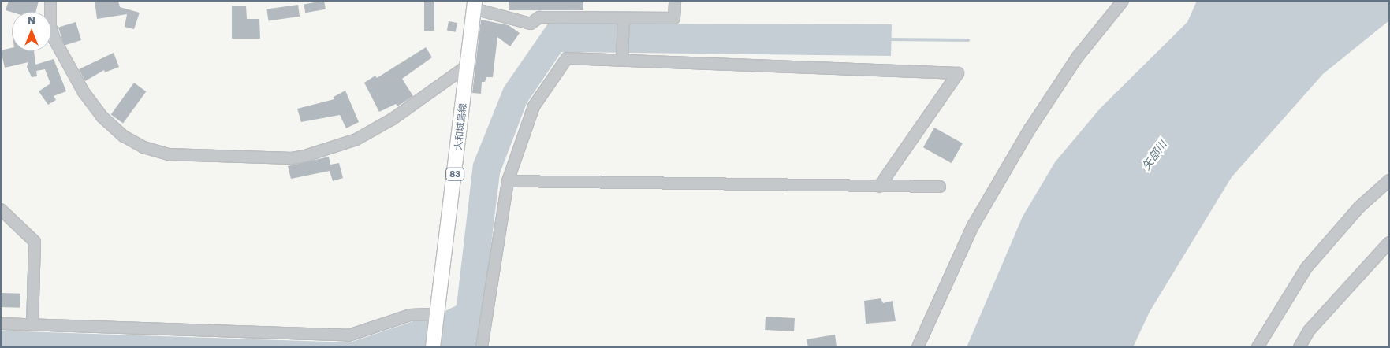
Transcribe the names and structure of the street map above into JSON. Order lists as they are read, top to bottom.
{
  "streets": {
    "main road": ["大和城島線", "83"]
  },
  "water": ["矢部川"],
  "north": "top"
}
